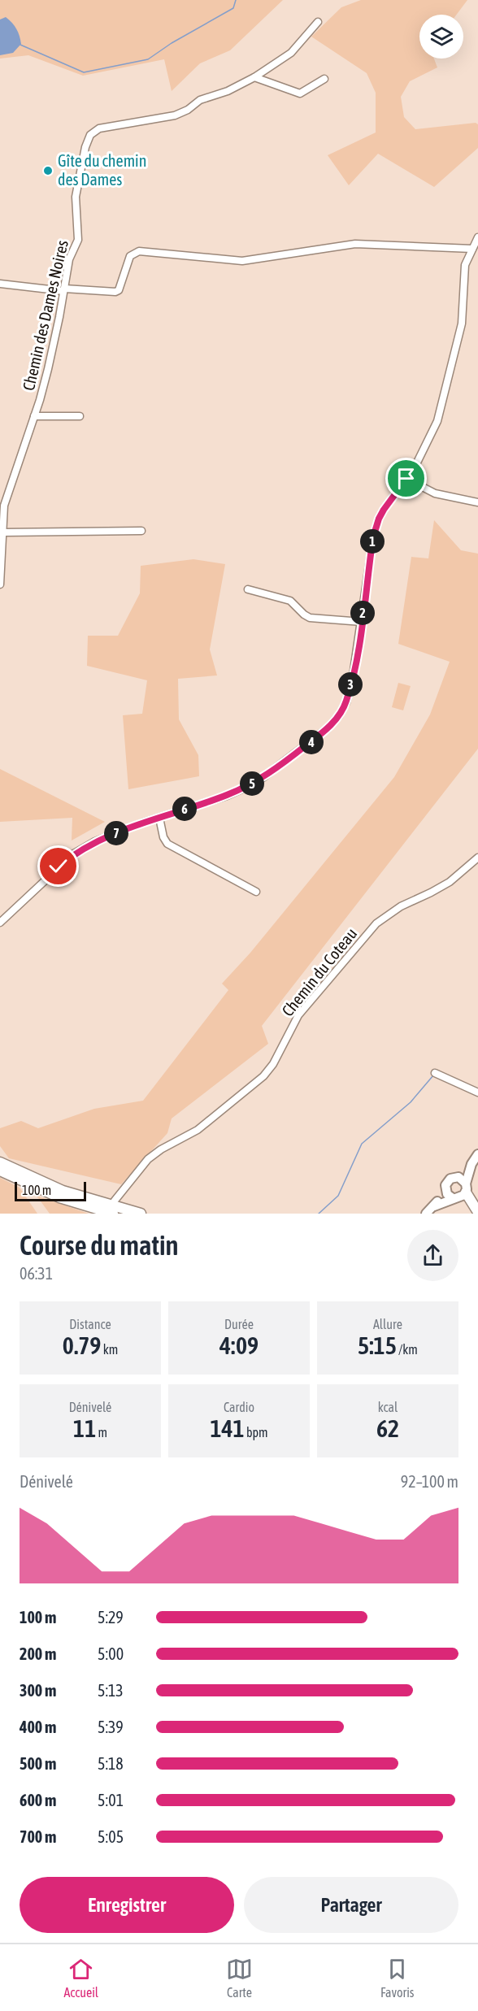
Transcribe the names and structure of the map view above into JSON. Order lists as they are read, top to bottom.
{
  "streets": {
    "street": ["Chemin des Dames Noires", "Chemin du Coteau"]
  },
  "places": ["Gîte du chemin des Dames"],
  "scale_bar": "100 m",
  "page": {
    "pins": [
      "1",
      "2",
      "3",
      "4",
      "5",
      "6",
      "7"
    ],
    "scale": "100 m",
    "heading": ["Course du matin", "06:31"],
    "stats": [
      ["Distance", "0.79 km"],
      ["Durée", "4:09"],
      ["Allure", "5:15 /km"],
      ["Dénivelé", "11 m"],
      ["Cardio", "141 bpm"],
      ["kcal", "62"]
    ],
    "chart": ["Dénivelé", "92–100 m"],
    "list": [
      {
        "name": "100 m",
        "note": "5:29"
      },
      {
        "name": "200 m",
        "note": "5:00"
      },
      {
        "name": "300 m",
        "note": "5:13"
      },
      {
        "name": "400 m",
        "note": "5:39"
      },
      {
        "name": "500 m",
        "note": "5:18"
      },
      {
        "name": "600 m",
        "note": "5:01"
      },
      {
        "name": "700 m",
        "note": "5:05"
      }
    ],
    "buttons": ["Enregistrer", "Partager"],
    "tabs": ["Accueil", "Carte", "Favoris"]
  }
}
